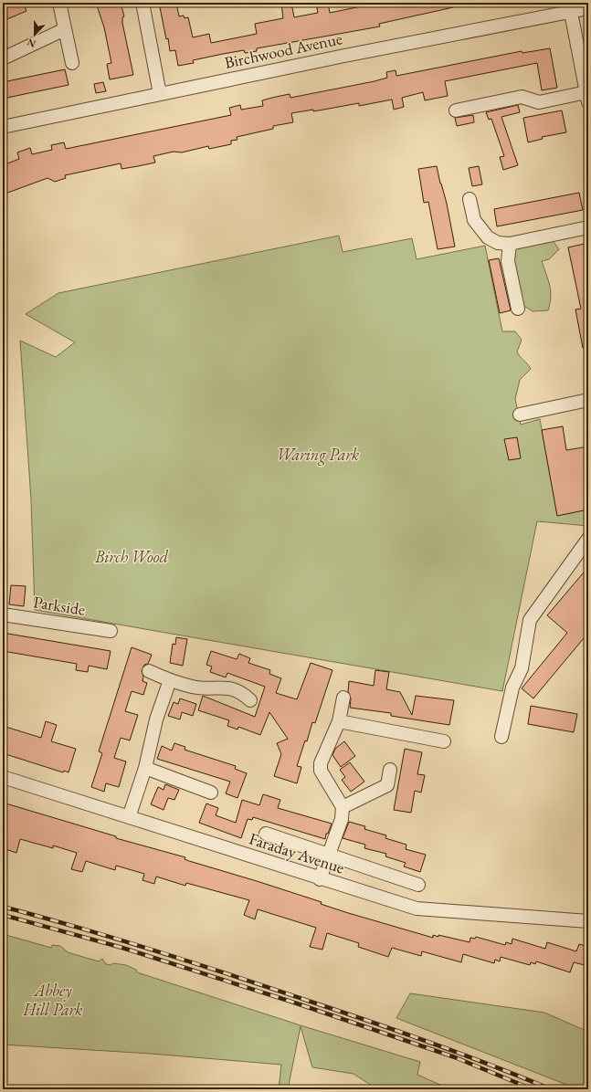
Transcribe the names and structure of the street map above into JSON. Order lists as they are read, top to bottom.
{
  "streets": {
    "street": ["Birchwood Avenue", "Parkside", "Faraday Avenue"]
  },
  "parks": ["Waring Park", "Birch Wood", "Abbey Hill Park"],
  "north": "bottom"
}
